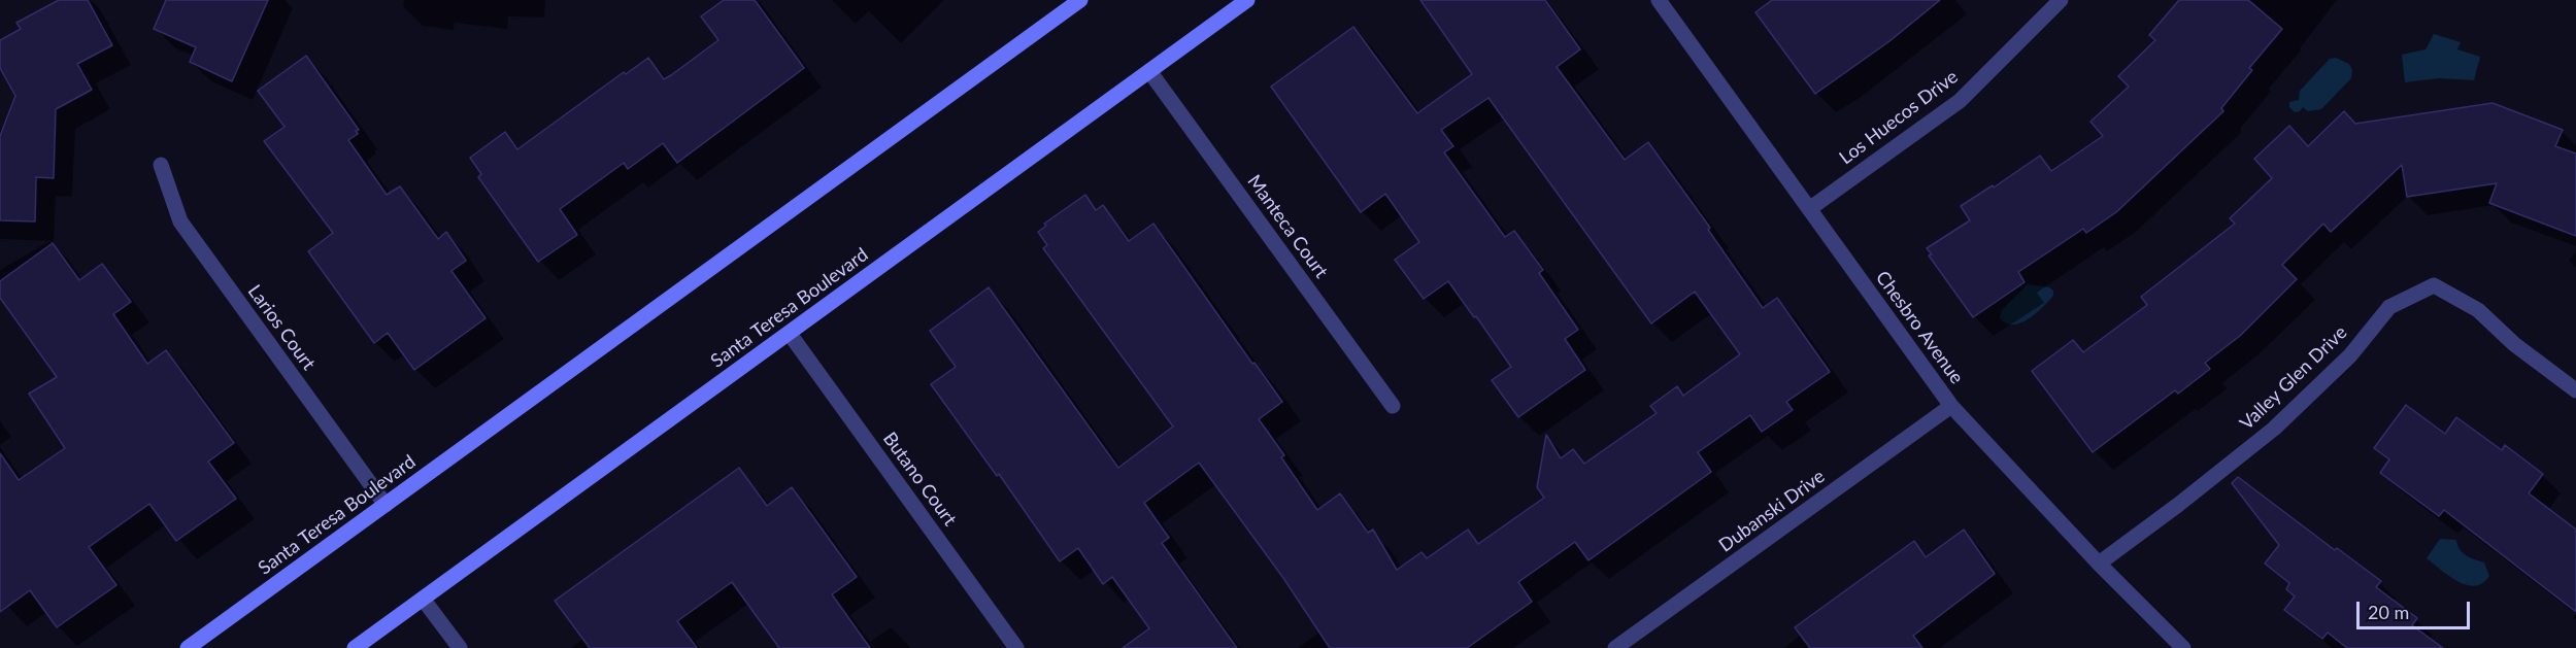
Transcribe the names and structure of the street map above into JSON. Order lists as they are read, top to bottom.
{
  "streets": {
    "main road": ["Santa Teresa Boulevard"],
    "street": [
      "Los Huecos Drive",
      "Manteca Court",
      "Larios Court",
      "Chesbro Avenue",
      "Valley Glen Drive",
      "Butano Court",
      "Dubanski Drive"
    ]
  },
  "crossings": [
    ["Los Huecos Drive", "Chesbro Avenue"],
    ["Manteca Court", "Santa Teresa Boulevard"],
    ["Santa Teresa Boulevard", "Larios Court"],
    ["Santa Teresa Boulevard", "Butano Court"],
    ["Chesbro Avenue", "Valley Glen Drive"],
    ["Chesbro Avenue", "Dubanski Drive"]
  ],
  "scale_bar": "20 m"
}
